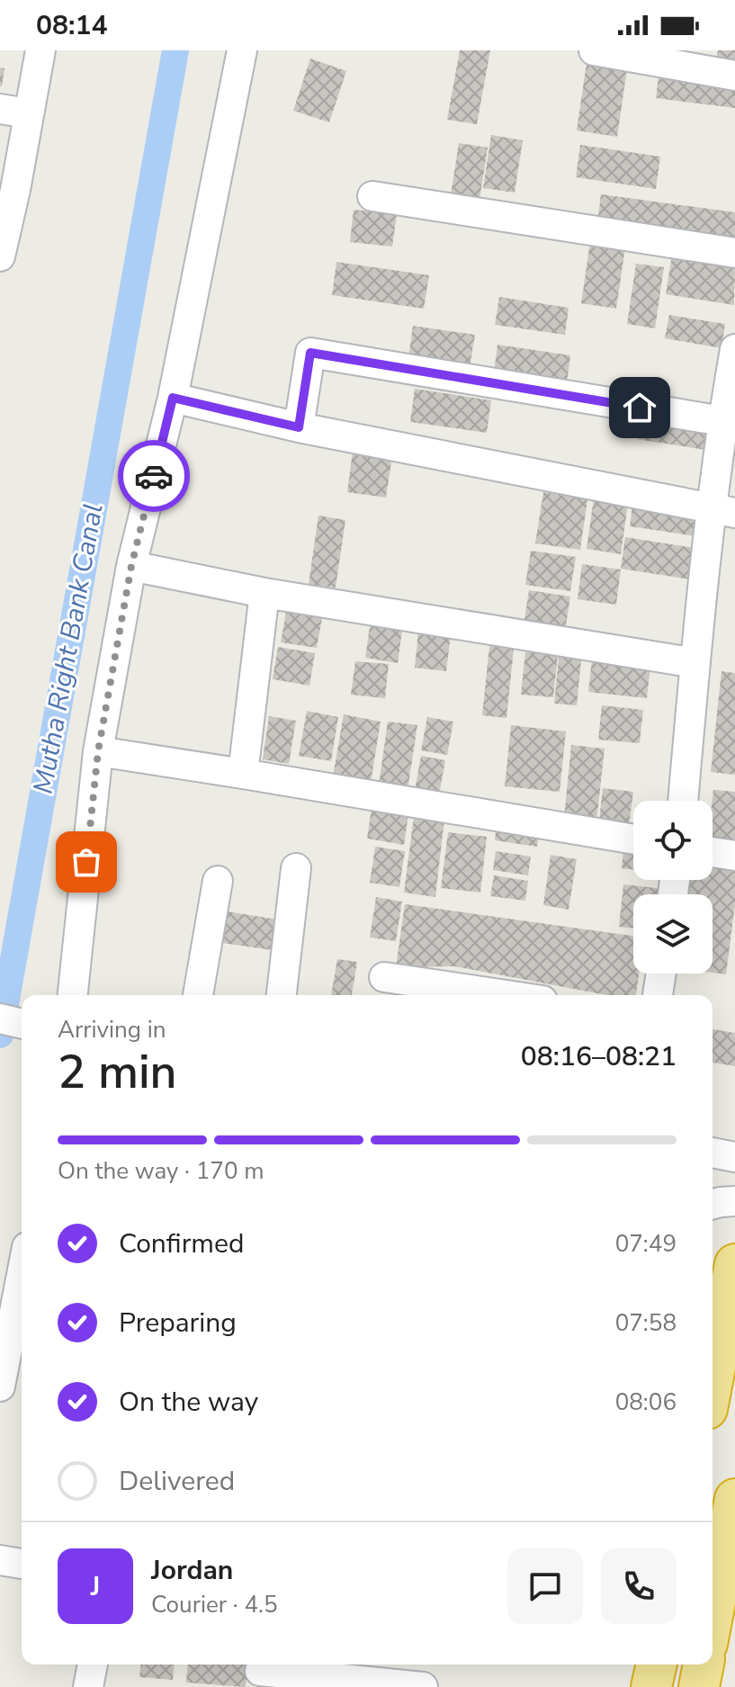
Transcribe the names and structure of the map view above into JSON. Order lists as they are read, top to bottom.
{
  "water": ["Mutha Right Bank Canal"],
  "page": {
    "status": "08:14",
    "heading": ["2 min", "Arriving in", "08:16–08:21"],
    "panel": ["Jordan", "Courier · 4.5"],
    "bar": "On the way · 170 m",
    "list": [
      ["Confirmed", "07:49"],
      ["Preparing", "07:58"],
      ["On the way", "08:06"],
      "Delivered"
    ],
    "round": "J"
  }
}
